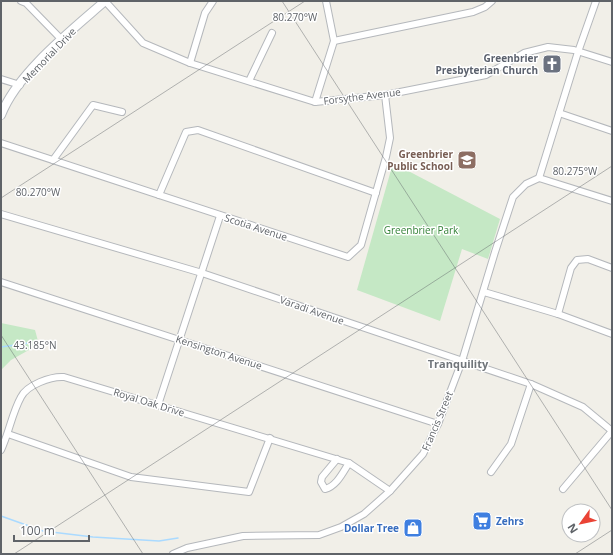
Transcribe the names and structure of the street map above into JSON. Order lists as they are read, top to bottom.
{
  "streets": {
    "main road": ["Memorial Drive"],
    "street": [
      "Forsythe Avenue",
      "Scotia Avenue",
      "Varadi Avenue",
      "Kensington Avenue",
      "Royal Oak Drive",
      "Francis Street"
    ]
  },
  "crossings": [
    ["Memorial Drive", "Forsythe Avenue"],
    ["Forsythe Avenue", "Scotia Avenue"],
    ["Varadi Avenue", "Francis Street"],
    ["Kensington Avenue", "Francis Street"],
    ["Royal Oak Drive", "Francis Street"]
  ],
  "districts": ["Tranquility"],
  "parks": ["Greenbrier Park"],
  "places": {
    "church": ["Greenbrier Presbyterian Church"],
    "school or university": ["Greenbrier Public School"],
    "supermarket": ["Zehrs"],
    "shop": ["Dollar Tree"]
  },
  "scale_bar": "100 m",
  "north": "bottom left",
  "coordinates": ["80.270°W", "80.275°W", "43.185°N"]
}
